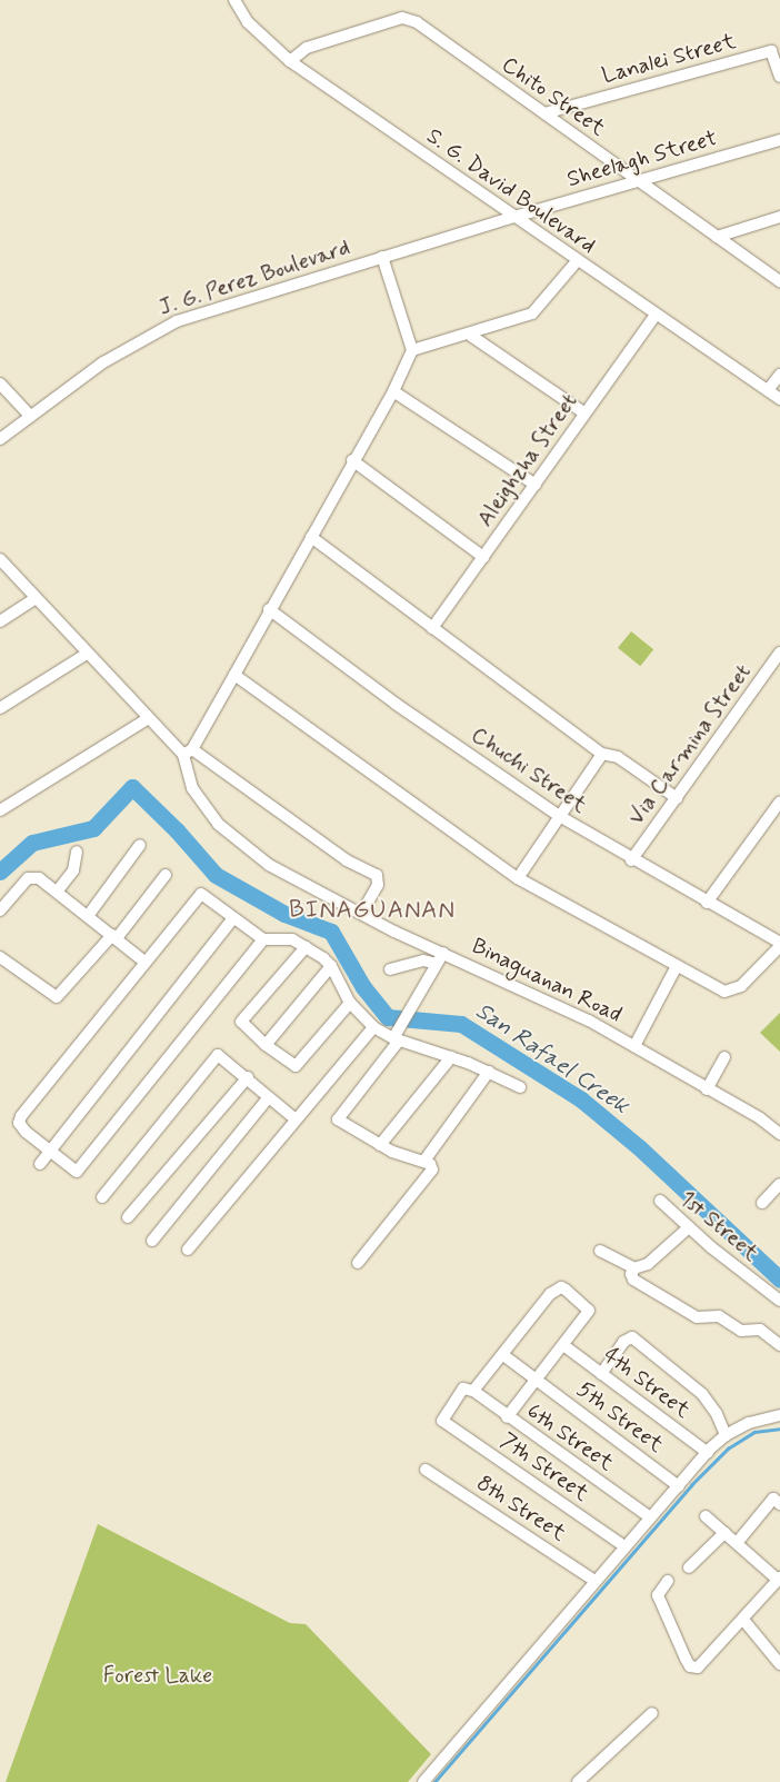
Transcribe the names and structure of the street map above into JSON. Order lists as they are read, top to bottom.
{
  "streets": {
    "street": [
      "Lanalei Street",
      "Chito Street",
      "Sheelagh Street",
      "S. G. David Boulevard",
      "J. G. Perez Boulevard",
      "Aleighzha Street",
      "Via Carmina Street",
      "Chuchi Street",
      "Binaguanan Road",
      "1st Street",
      "4th Street",
      "5th Street",
      "6th Street",
      "7th Street",
      "8th Street"
    ]
  },
  "crossings": [
    ["Lanalei Street", "Chito Street"],
    ["Chito Street", "Sheelagh Street"],
    ["Chito Street", "S. G. David Boulevard"],
    ["Sheelagh Street", "S. G. David Boulevard"],
    ["Sheelagh Street", "J. G. Perez Boulevard"],
    ["S. G. David Boulevard", "J. G. Perez Boulevard"],
    ["S. G. David Boulevard", "Aleighzha Street"],
    ["Via Carmina Street", "Chuchi Street"],
    ["6th Street", "7th Street"]
  ],
  "districts": ["BINAGUANAN"],
  "water": ["San Rafael Creek"],
  "parks": ["Forest Lake"]
}
